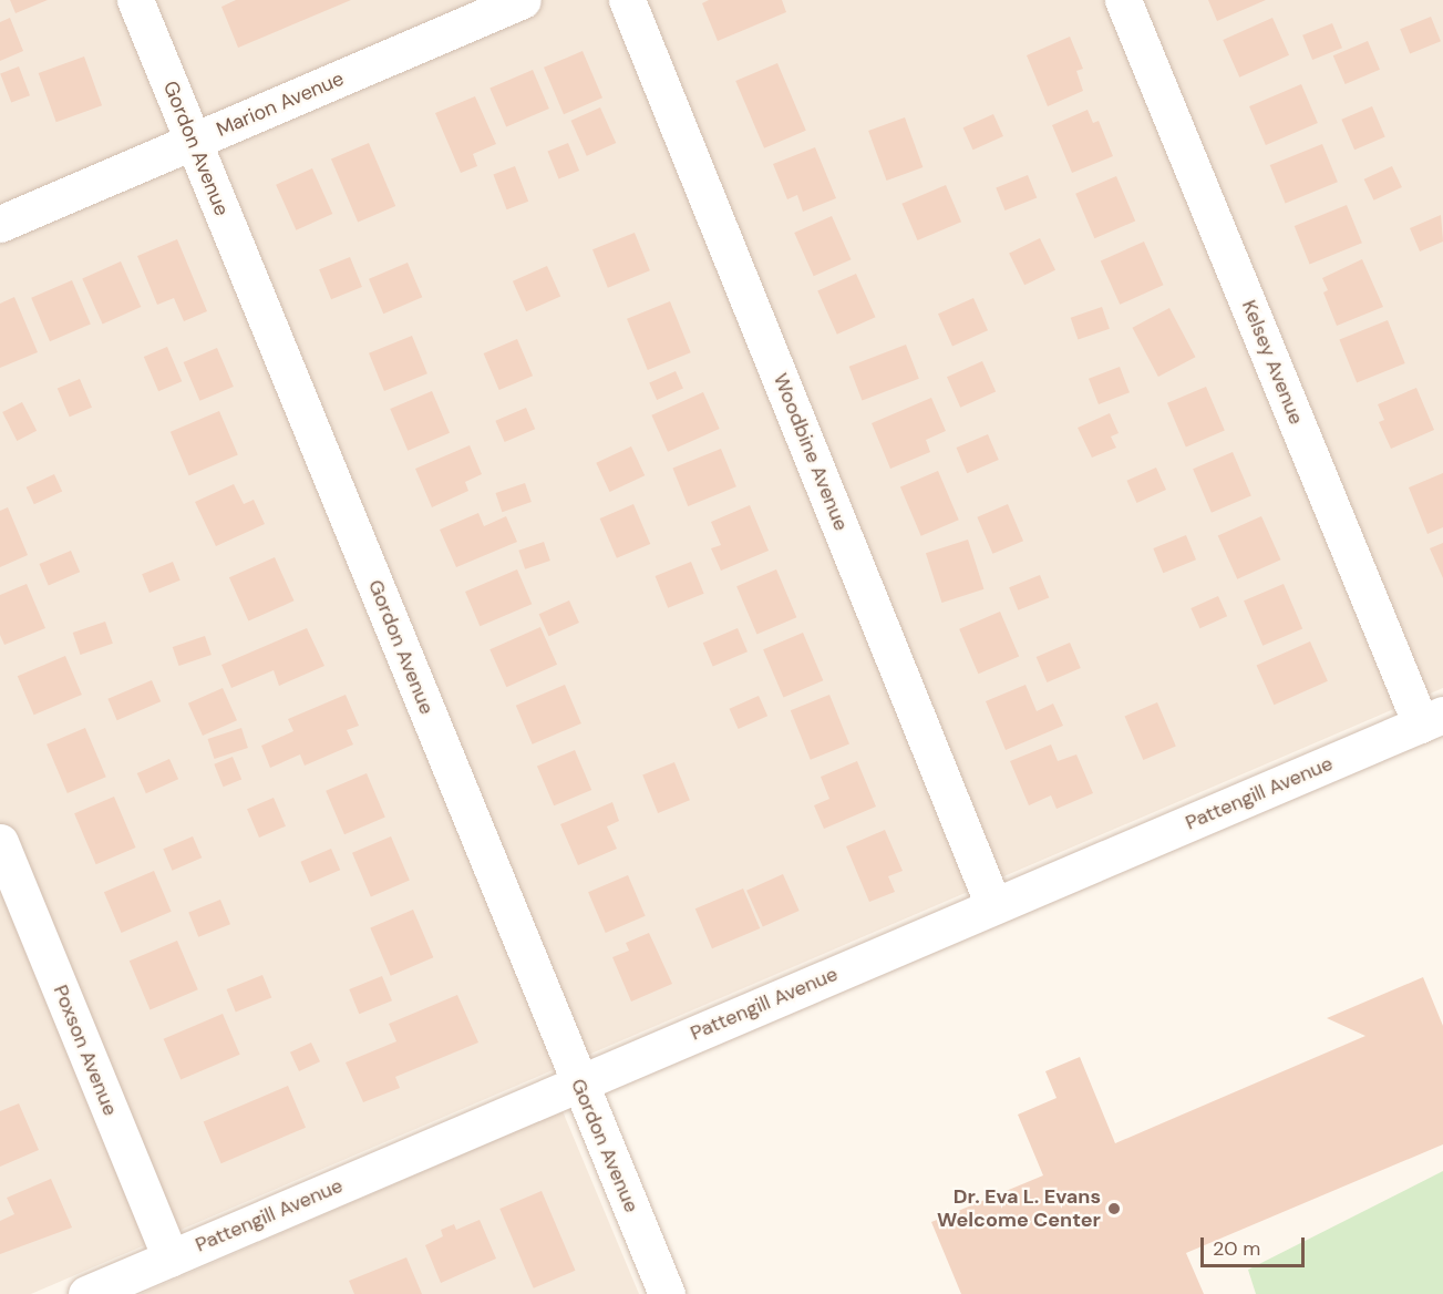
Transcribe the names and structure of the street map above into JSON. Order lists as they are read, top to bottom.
{
  "streets": {
    "street": [
      "Marion Avenue",
      "Gordon Avenue",
      "Kelsey Avenue",
      "Woodbine Avenue",
      "Pattengill Avenue",
      "Poxson Avenue"
    ]
  },
  "crossings": [
    ["Marion Avenue", "Gordon Avenue"],
    ["Gordon Avenue", "Pattengill Avenue"],
    ["Kelsey Avenue", "Pattengill Avenue"],
    ["Woodbine Avenue", "Pattengill Avenue"],
    ["Pattengill Avenue", "Poxson Avenue"]
  ],
  "places": ["Dr. Eva L. Evans Welcome Center"],
  "scale_bar": "20 m"
}
